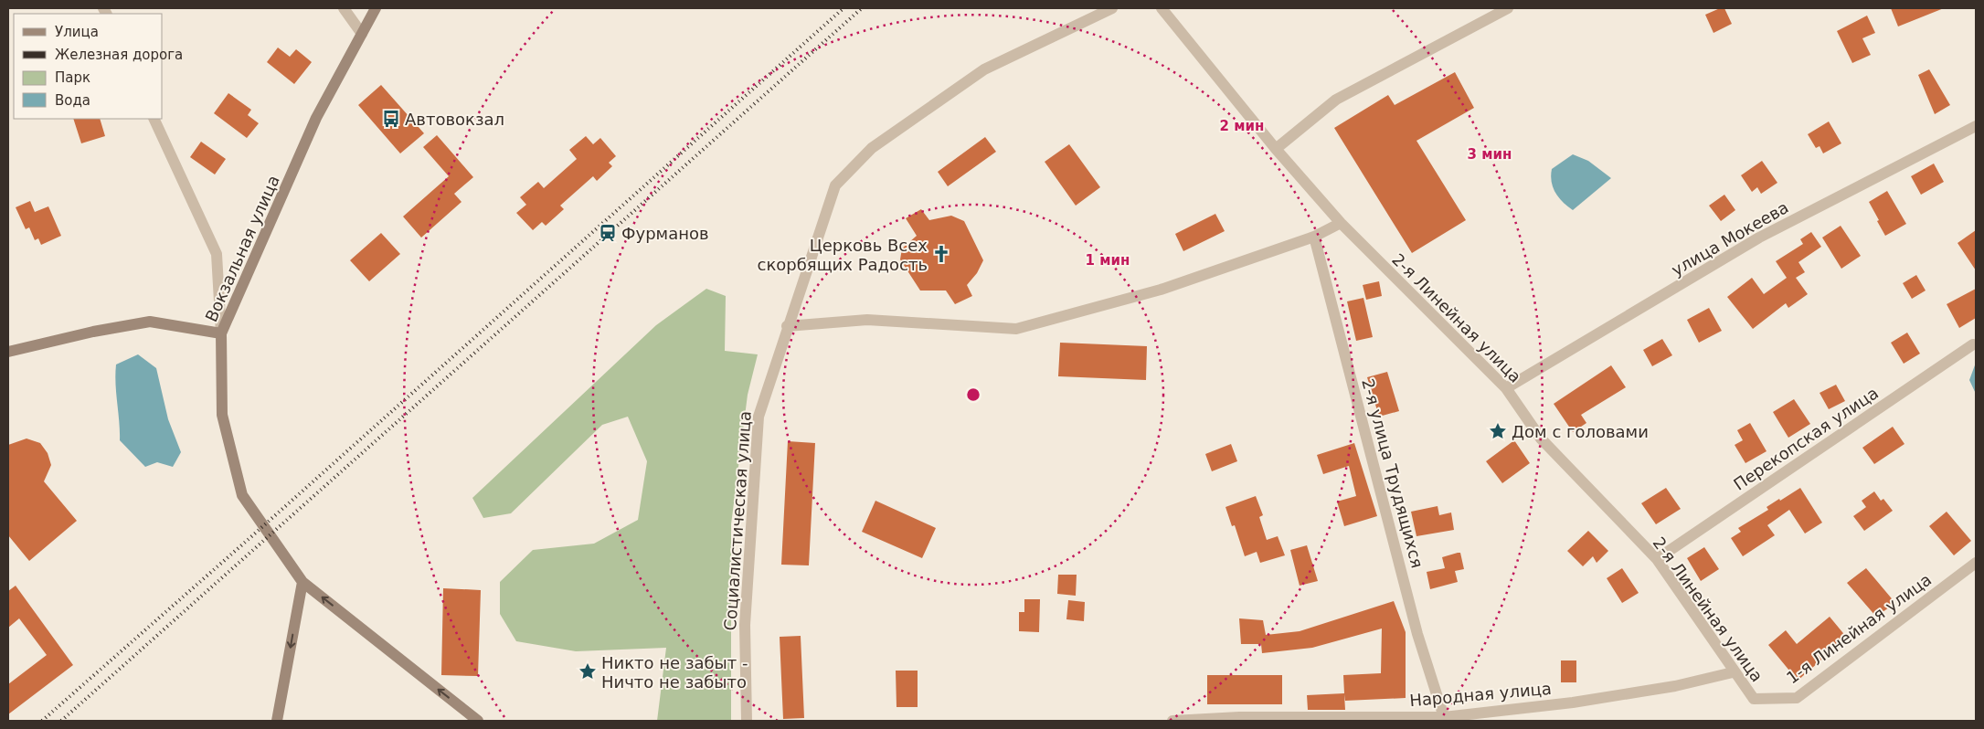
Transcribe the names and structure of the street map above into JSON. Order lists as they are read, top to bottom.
{
  "streets": {
    "main road": ["Вокзальная улица"],
    "street": [
      "улица Мокеева",
      "2-я Линейная улица",
      "Перекопская улица",
      "2-я улица Трудящихся",
      "Социалистическая улица",
      "1-я Линейная улица",
      "Народная улица"
    ]
  },
  "crossings": [
    ["улица Мокеева", "2-я Линейная улица"],
    ["2-я Линейная улица", "Перекопская улица"],
    ["2-я Линейная улица", "1-я Линейная улица"],
    ["2-я Линейная улица", "Народная улица"],
    ["2-я улица Трудящихся", "Народная улица"]
  ],
  "places": {
    "bus stop": ["Автовокзал"],
    "station": ["Фурманов"],
    "church": ["Церковь Всех скорбящих Радость"],
    "place": ["Дом с головами", "Никто не забыт - Ничто не забыто"]
  },
  "legend": [
    "Улица",
    "Железная дорога",
    "Парк",
    "Вода"
  ],
  "rings": ["2 мин", "3 мин", "1 мин"]
}
